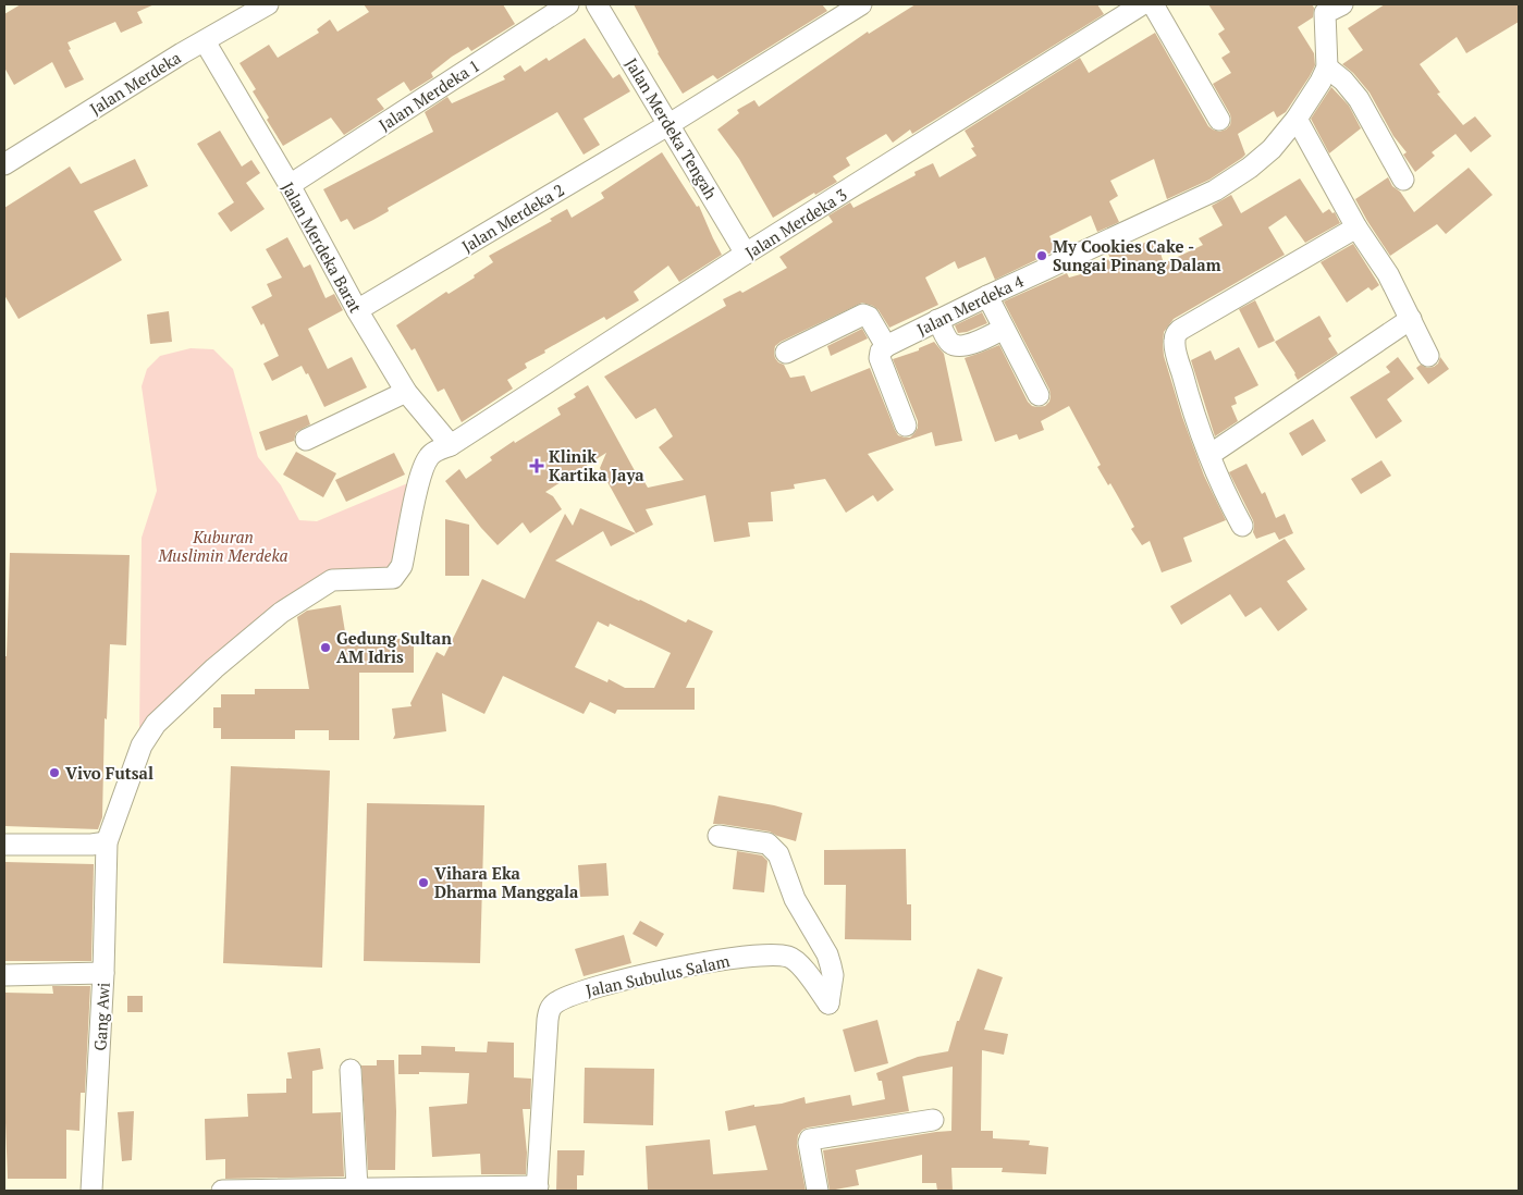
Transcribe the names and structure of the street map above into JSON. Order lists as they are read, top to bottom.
{
  "streets": {
    "street": [
      "Jalan Merdeka",
      "Jalan Merdeka 1",
      "Jalan Merdeka Tengah",
      "Jalan Merdeka 2",
      "Jalan Merdeka 3",
      "Jalan Merdeka Barat",
      "Jalan Merdeka 4",
      "Jalan Subulus Salam",
      "Gang Awi"
    ]
  },
  "crossings": [
    ["Jalan Merdeka", "Jalan Merdeka Barat"],
    ["Jalan Merdeka 1", "Jalan Merdeka Barat"],
    ["Jalan Merdeka Tengah", "Jalan Merdeka 2"],
    ["Jalan Merdeka Tengah", "Jalan Merdeka 3"],
    ["Jalan Merdeka 2", "Jalan Merdeka Barat"],
    ["Jalan Merdeka 3", "Jalan Merdeka Barat"],
    ["Jalan Merdeka 3", "Gang Awi"]
  ],
  "parks": ["Kuburan Muslimin Merdeka"],
  "places": {
    "other": [
      "My Cookies Cake - Sungai Pinang Dalam",
      "Gedung Sultan AM Idris",
      "Vivo Futsal",
      "Vihara Eka Dharma Manggala"
    ],
    "health": ["Klinik Kartika Jaya"]
  }
}
